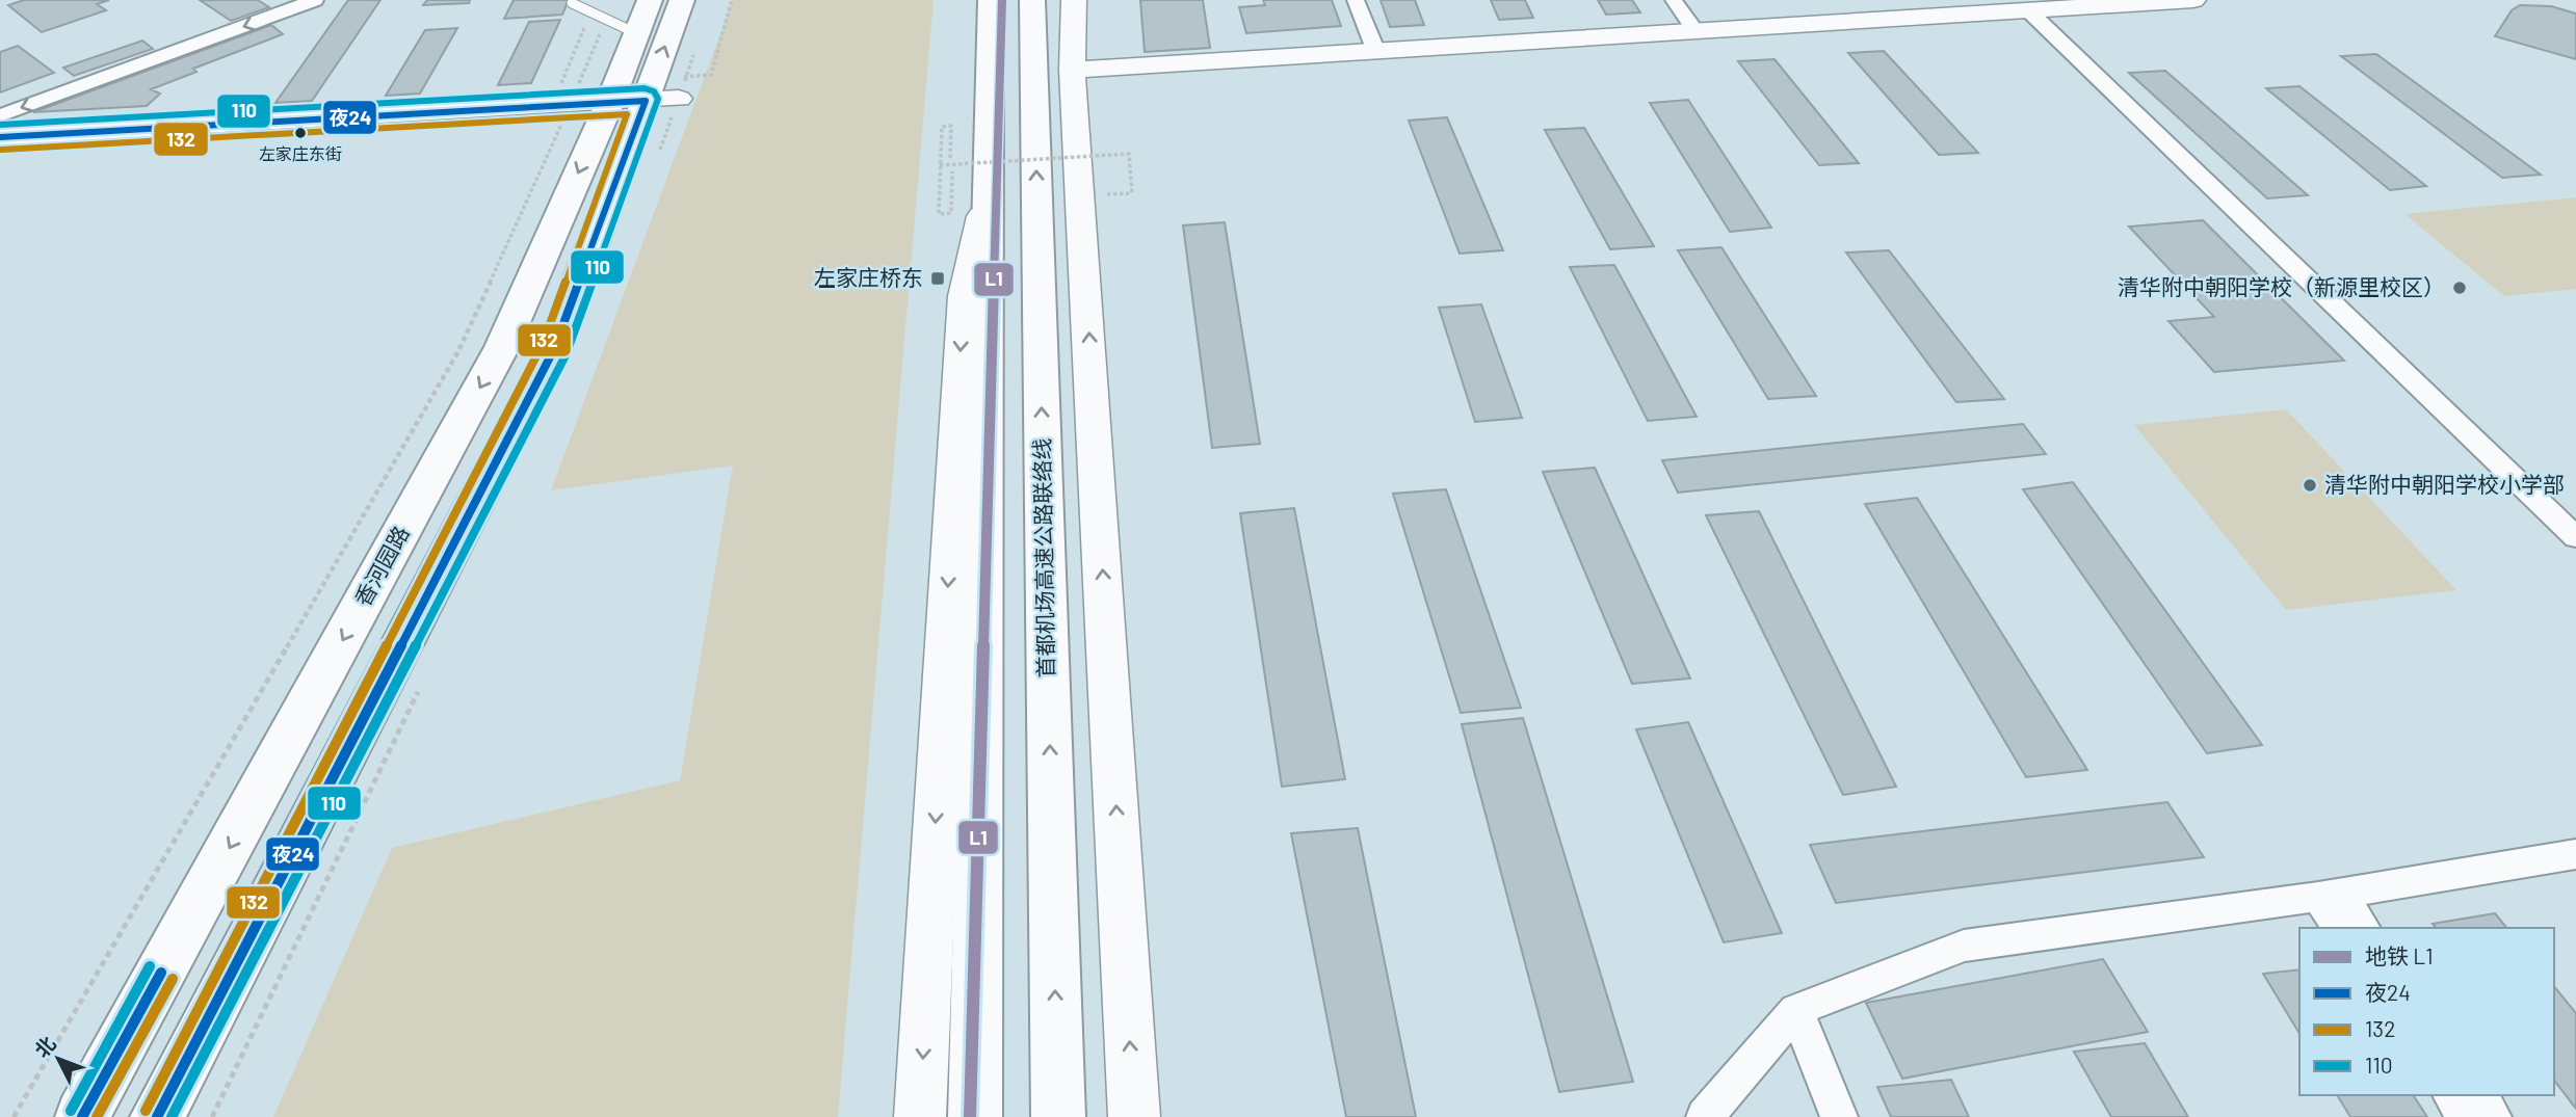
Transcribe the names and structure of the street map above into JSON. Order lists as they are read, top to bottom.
{
  "streets": {
    "highway": ["首都机场高速公路联络线", "香河园路"]
  },
  "places": {
    "other": ["左家庄东街", "清华附中朝阳学校（新源里校区）", "清华附中朝阳学校小学部"],
    "transit": ["左家庄桥东"]
  },
  "lines": [
    "metro line L1",
    "transit line 110",
    "transit line 夜24",
    "transit line 132"
  ],
  "legend": [
    "地铁 L1",
    "夜24",
    "132",
    "110"
  ],
  "north": "top left"
}
